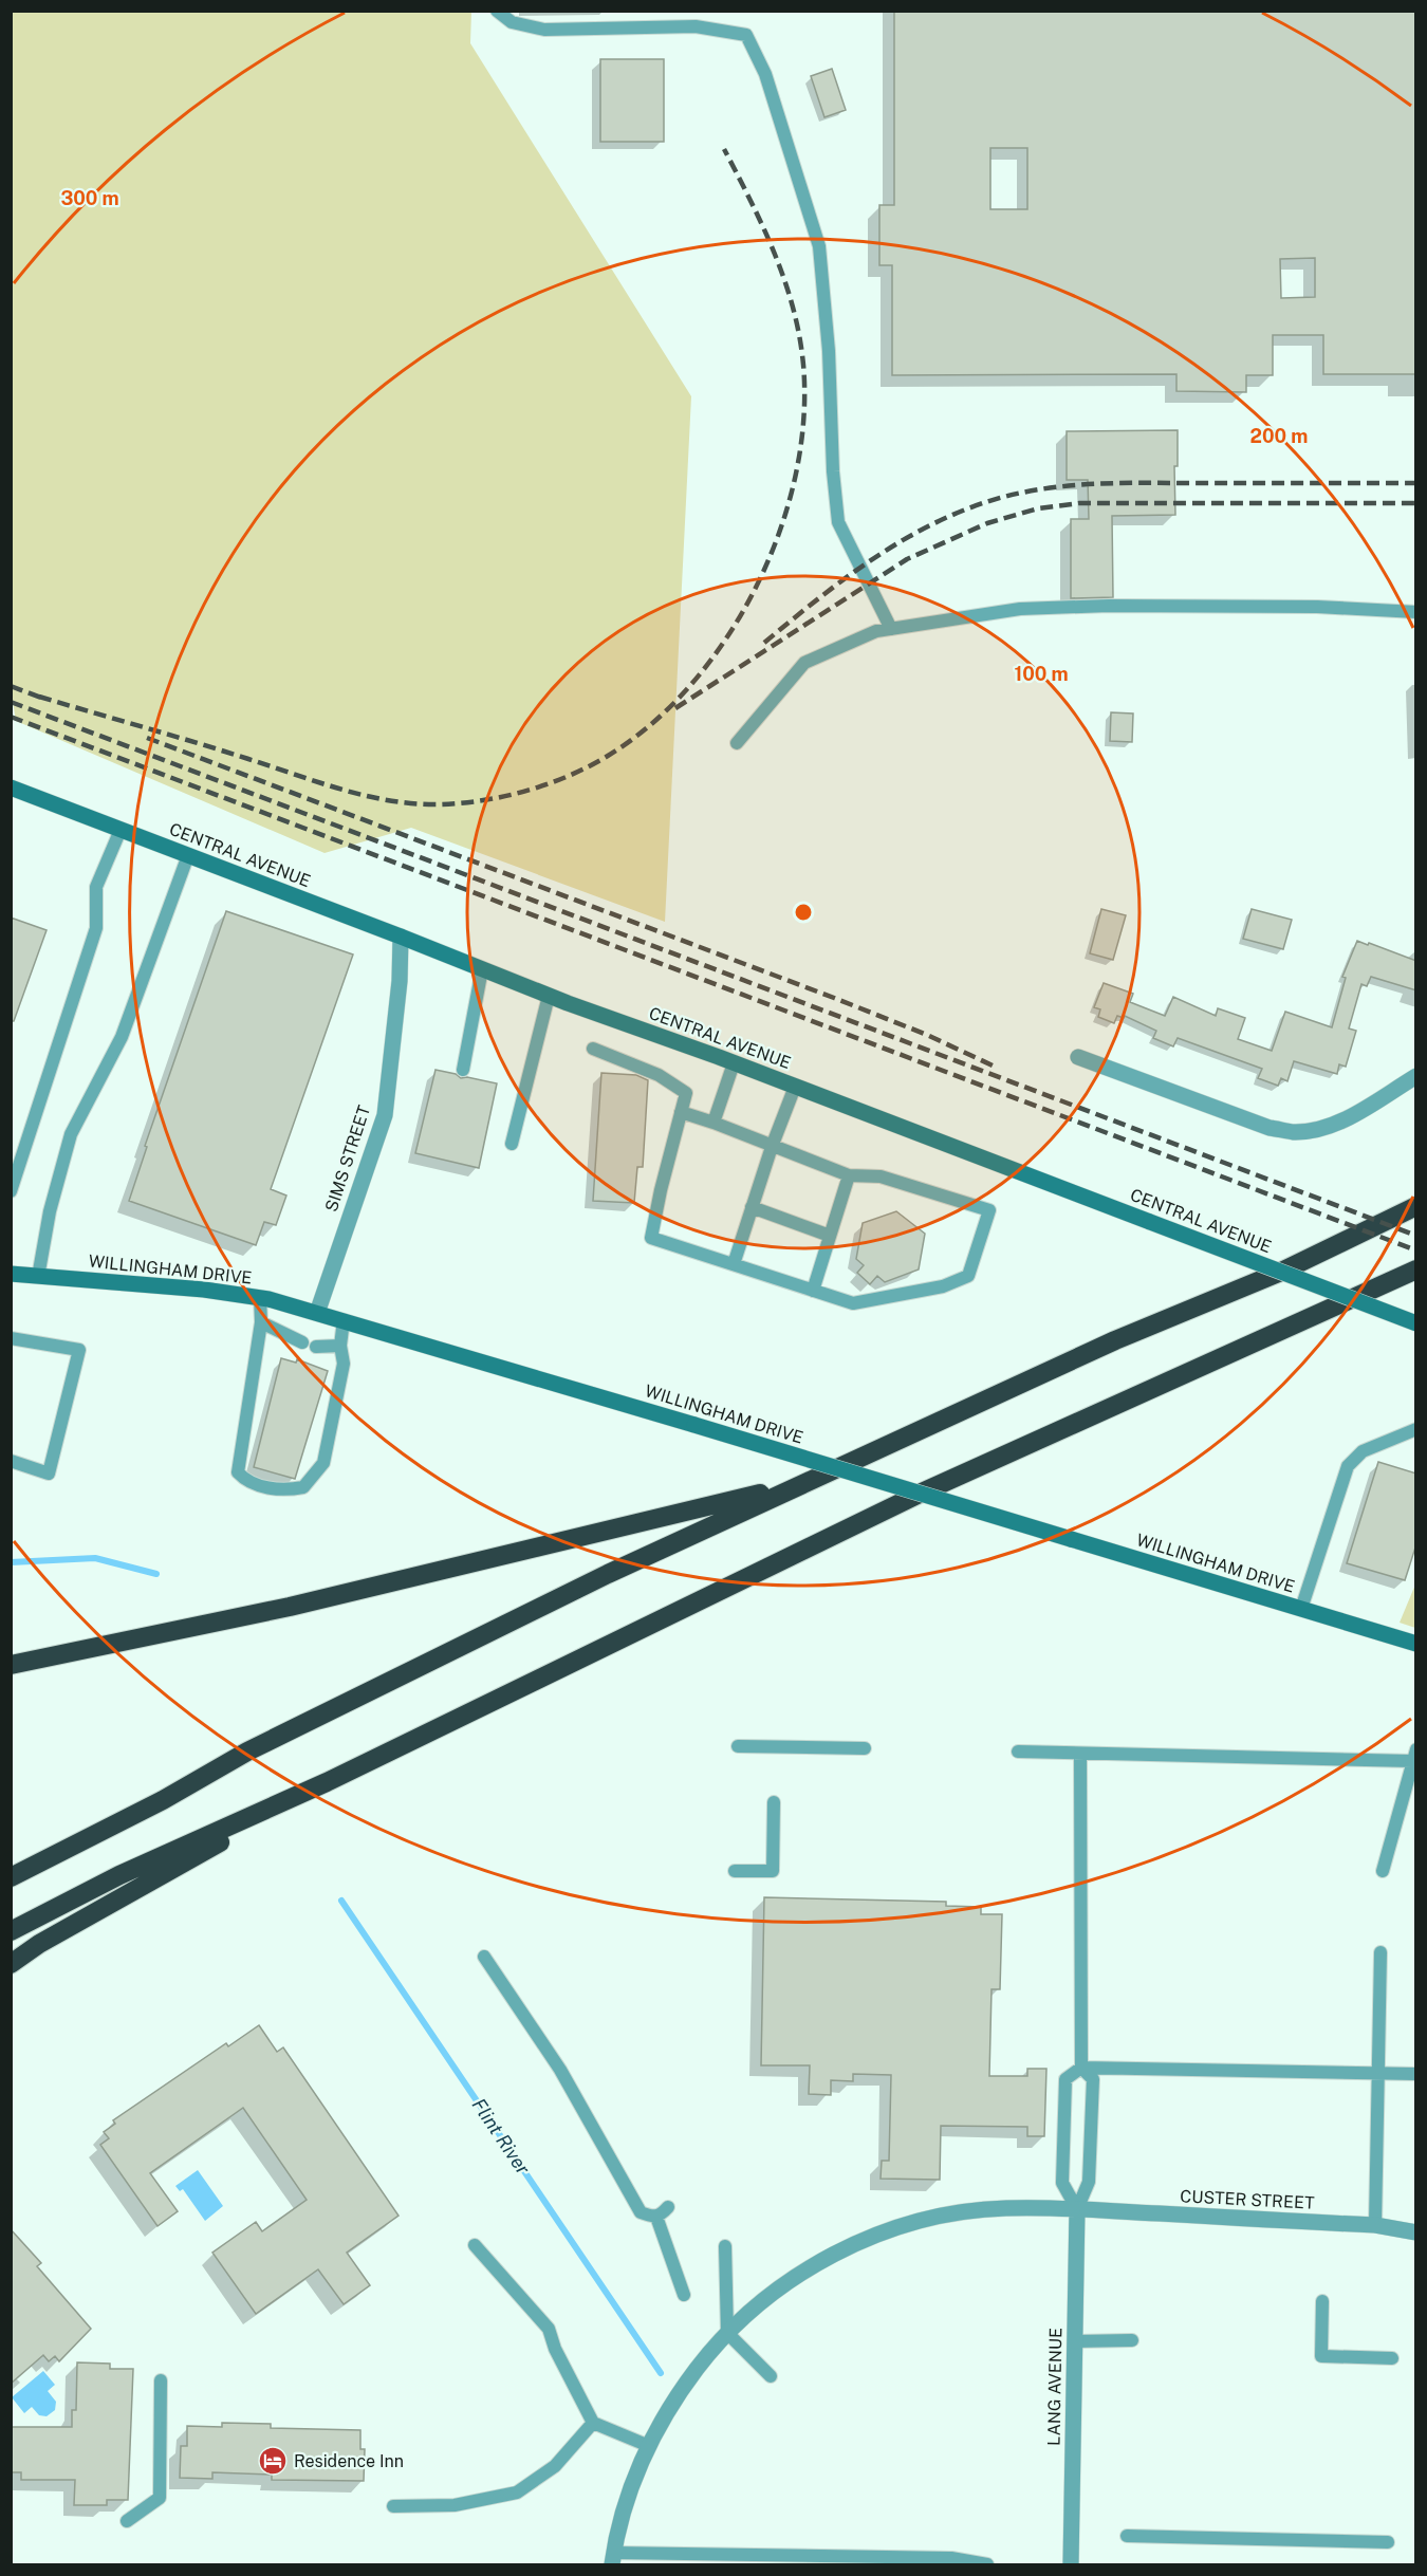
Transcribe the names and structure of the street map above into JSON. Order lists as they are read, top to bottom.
{
  "streets": {
    "street": [
      "CENTRAL AVENUE",
      "SIMS STREET",
      "WILLINGHAM DRIVE",
      "CUSTER STREET",
      "LANG AVENUE"
    ]
  },
  "crossings": [
    ["CENTRAL AVENUE", "SIMS STREET"],
    ["SIMS STREET", "WILLINGHAM DRIVE"],
    ["CUSTER STREET", "LANG AVENUE"]
  ],
  "water": ["Flint River"],
  "places": {
    "hotel": ["Residence Inn"]
  },
  "rings": ["300 m", "200 m", "100 m"]
}
